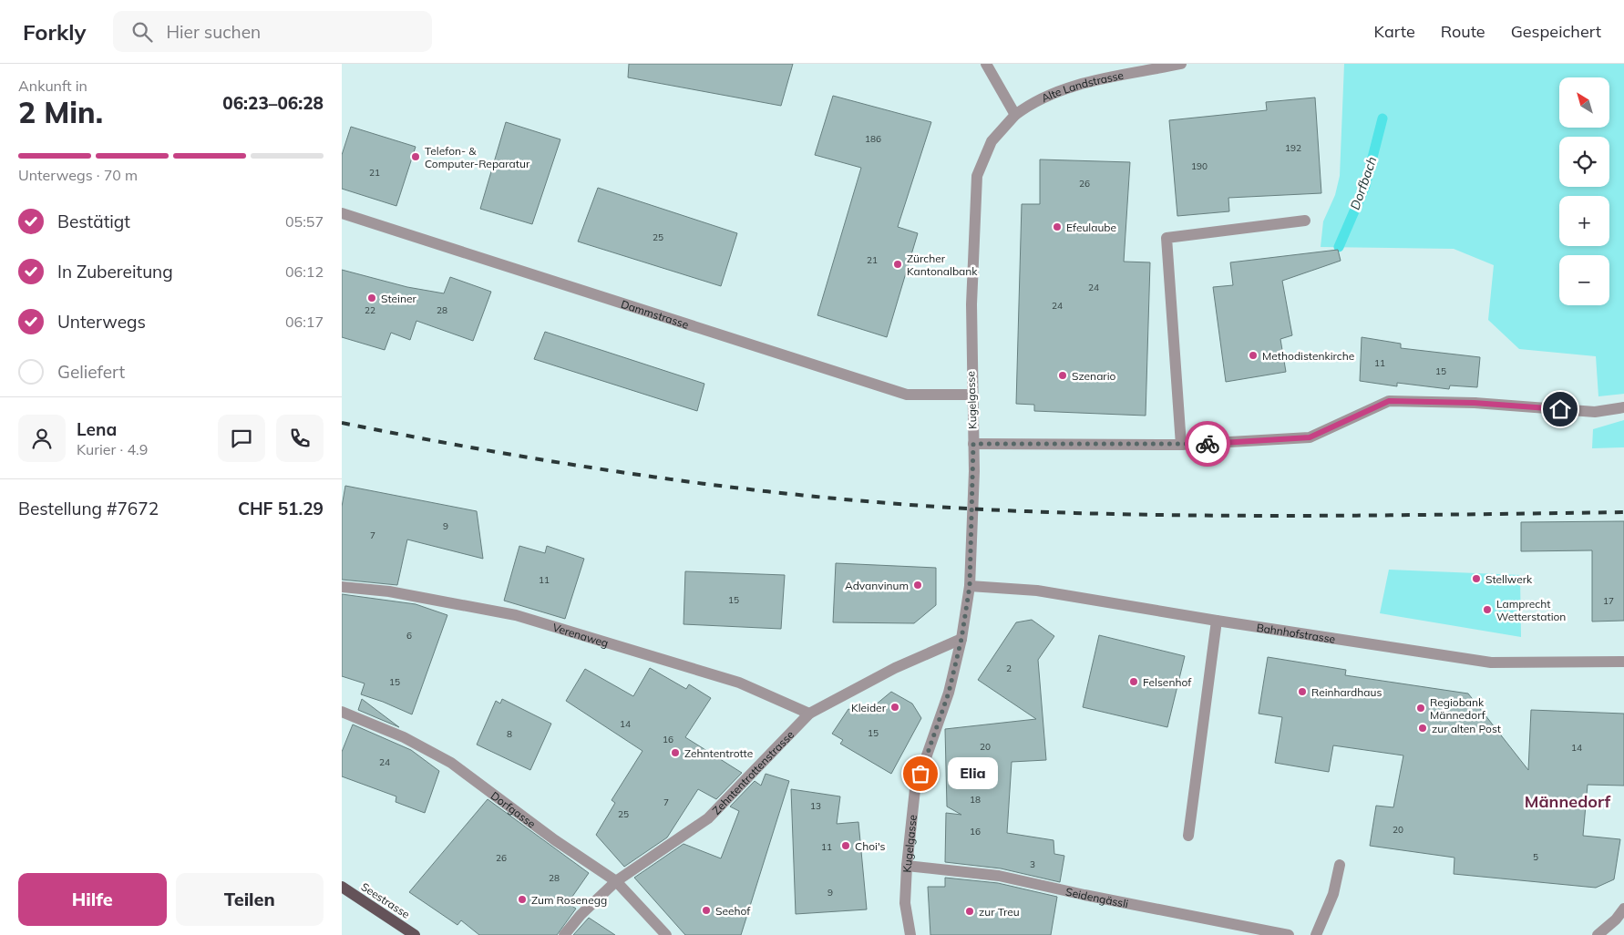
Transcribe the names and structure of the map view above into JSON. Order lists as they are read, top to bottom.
{
  "streets": {
    "main road": ["Seestrasse"],
    "street": [
      "Alte Landstrasse",
      "Dammstrasse",
      "Kugelgasse",
      "Bahnhofstrasse",
      "Verenaweg",
      "Zehntentrottenstrasse",
      "Dorfgasse",
      "Seidengässli"
    ]
  },
  "crossings": [
    ["Alte Landstrasse", "Kugelgasse"],
    ["Dammstrasse", "Kugelgasse"],
    ["Kugelgasse", "Bahnhofstrasse"],
    ["Kugelgasse", "Zehntentrottenstrasse"],
    ["Kugelgasse", "Seidengässli"],
    ["Verenaweg", "Zehntentrottenstrasse"],
    ["Zehntentrottenstrasse", "Dorfgasse"]
  ],
  "districts": ["Männedorf"],
  "water": ["Dorfbach"],
  "places": [
    "Telefon- & Computer-Reparatur",
    "Efeulaube",
    "Zürcher Kantonalbank",
    "Steiner",
    "Methodistenkirche",
    "Szenario",
    "Stellwerk",
    "Advanvinum",
    "Lamprecht Wetterstation",
    "Felsenhof",
    "Reinhardhaus",
    "Kleider",
    "Regiobank Männedorf",
    "zur alten Post",
    "Zehntentrotte",
    "Elia",
    "Choi's",
    "Zum Rosenegg",
    "Seehof",
    "zur Treu"
  ],
  "house_numbers": [
    "186",
    "192",
    "190",
    "21",
    "26",
    "25",
    "21",
    "24",
    "24",
    "22",
    "28",
    "11",
    "15",
    "9",
    "7",
    "11",
    "15",
    "17",
    "6",
    "2",
    "15",
    "14",
    "15",
    "8",
    "16",
    "20",
    "14",
    "24",
    "18",
    "7",
    "13",
    "25",
    "20",
    "16",
    "11",
    "5",
    "26",
    "3",
    "28",
    "9"
  ],
  "north": "top left",
  "page": {
    "header": "Forkly",
    "search": "Hier suchen",
    "nav": ["Karte", "Route", "Gespeichert"],
    "heading": ["2 Min.", "Ankunft in", "06:23–06:28"],
    "panel": [
      "Lena",
      "Kurier · 4.9",
      "Bestellung #7672",
      "CHF 51.29"
    ],
    "map_buttons": ["+", "−"],
    "bar": "Unterwegs · 70 m",
    "list": [
      ["Bestätigt", "05:57"],
      ["In Zubereitung", "06:12"],
      ["Unterwegs", "06:17"],
      "Geliefert"
    ],
    "bubble": "Elia",
    "buttons": ["Hilfe", "Teilen"]
  }
}
